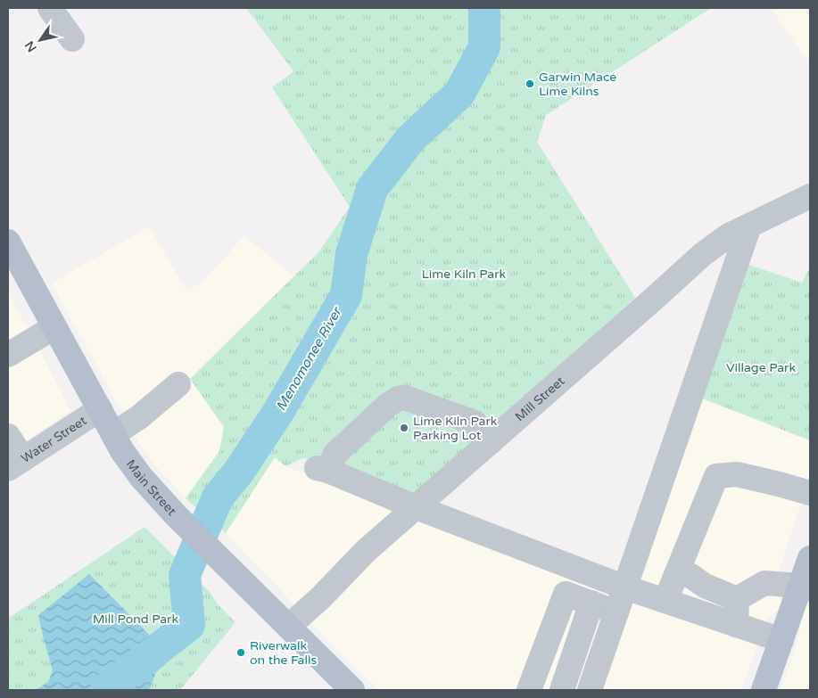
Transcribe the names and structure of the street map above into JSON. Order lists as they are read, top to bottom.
{
  "streets": {
    "main road": ["Main Street"],
    "street": ["Mill Street", "Water Street"]
  },
  "crossings": [
    ["Mill Street", "Main Street"],
    ["Water Street", "Main Street"]
  ],
  "water": ["Menomonee River"],
  "parks": ["Lime Kiln Park", "Village Park", "Mill Pond Park"],
  "places": ["Garwin Mace Lime Kilns", "Lime Kiln Park Parking Lot", "Riverwalk on the Falls"],
  "north": "bottom left"
}
